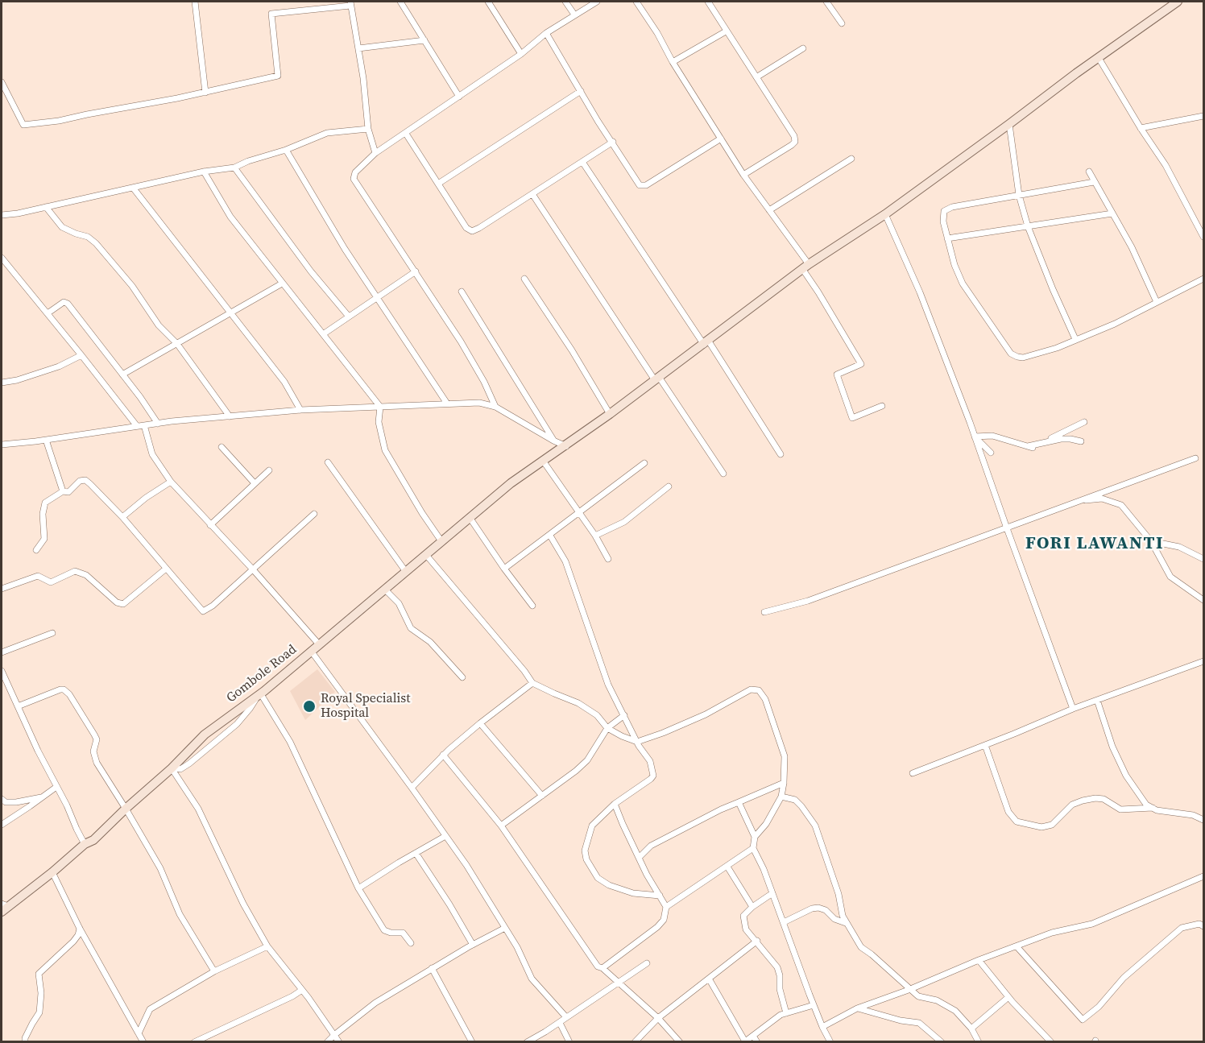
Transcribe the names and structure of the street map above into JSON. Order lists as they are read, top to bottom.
{
  "streets": {
    "street": ["Gombole Road"]
  },
  "districts": ["FORI LAWANTI"],
  "places": ["Royal Specialist Hospital"]
}
